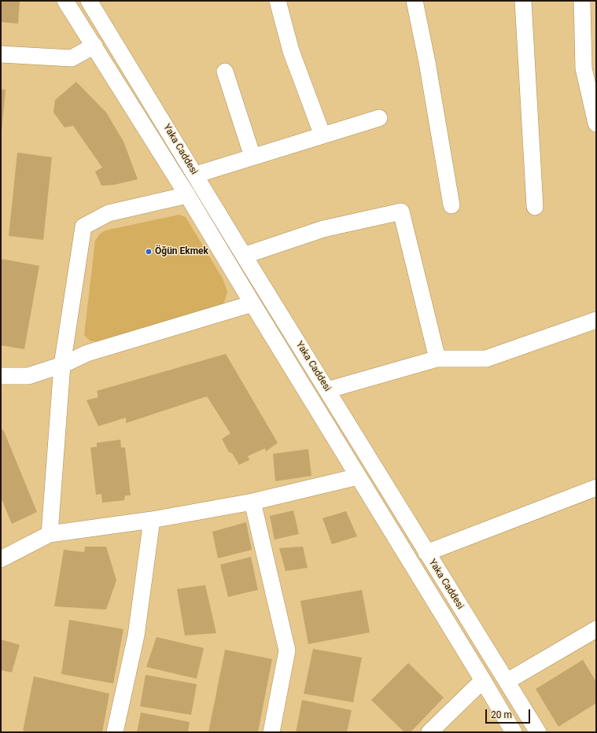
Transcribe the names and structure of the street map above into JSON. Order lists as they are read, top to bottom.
{
  "streets": {
    "street": ["Yaka Caddesi"]
  },
  "places": ["Öğün Ekmek"],
  "scale_bar": "20 m"
}
